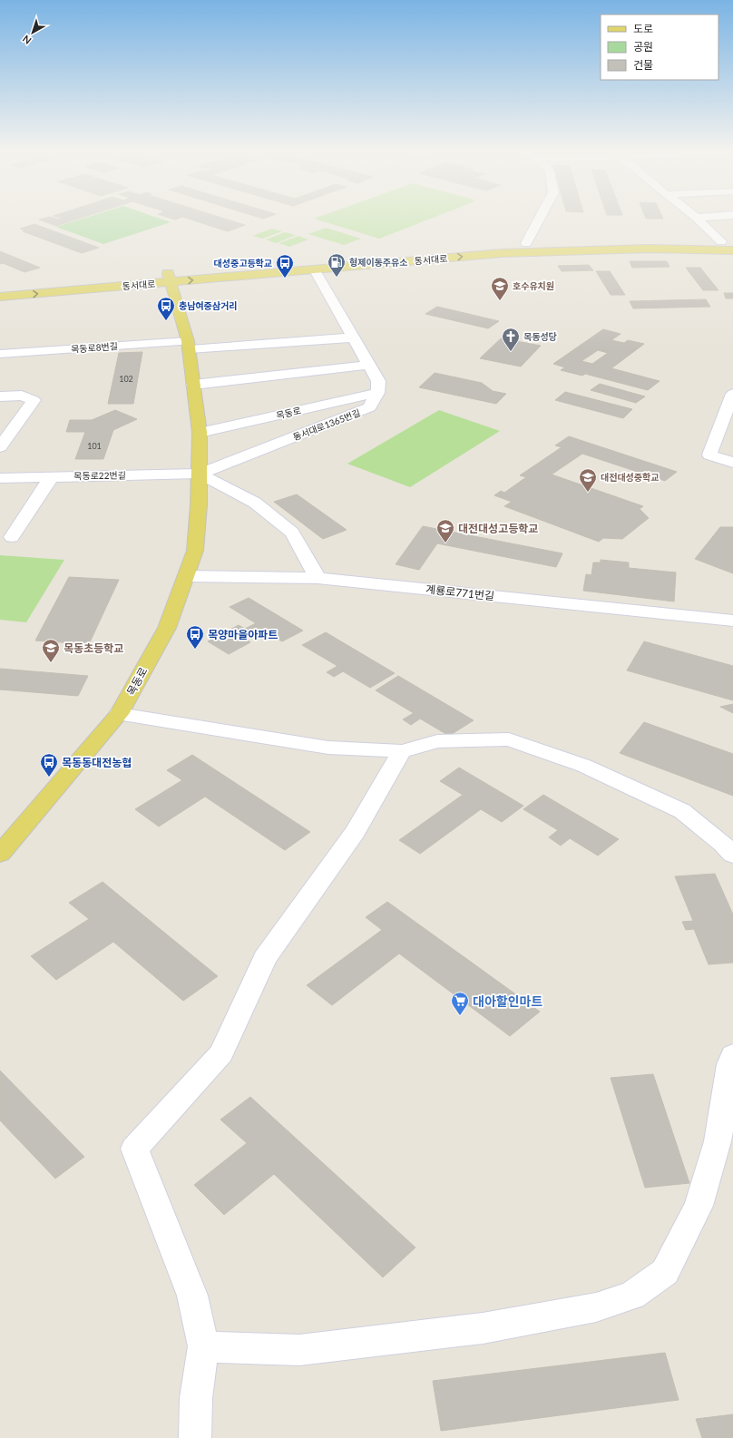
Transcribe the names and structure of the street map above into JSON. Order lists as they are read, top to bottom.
{
  "streets": {
    "main road": ["동서대로", "목동로"],
    "street": [
      "목동로8번길",
      "동서대로1365번길",
      "목동로22번길",
      "계룡로771번길"
    ]
  },
  "crossings": [
    ["동서대로", "목동로"],
    ["목동로8번길", "목동로"],
    ["목동로", "동서대로1365번길"],
    ["목동로", "목동로22번길"],
    ["목동로", "계룡로771번길"],
    ["동서대로1365번길", "목동로22번길"]
  ],
  "places": {
    "fuel station": ["형제이동주유소"],
    "bus stop": [
      "대성중고등학교",
      "충남여중삼거리",
      "목양마을아파트",
      "목동동대전농협"
    ],
    "school or university": [
      "호수유치원",
      "대전대성중학교",
      "대전대성고등학교",
      "목동초등학교"
    ],
    "church": ["목동성당"],
    "supermarket": ["대아할인마트"]
  },
  "house_numbers": ["102", "101"],
  "legend": ["도로", "공원", "건물"],
  "north": "bottom left"
}
